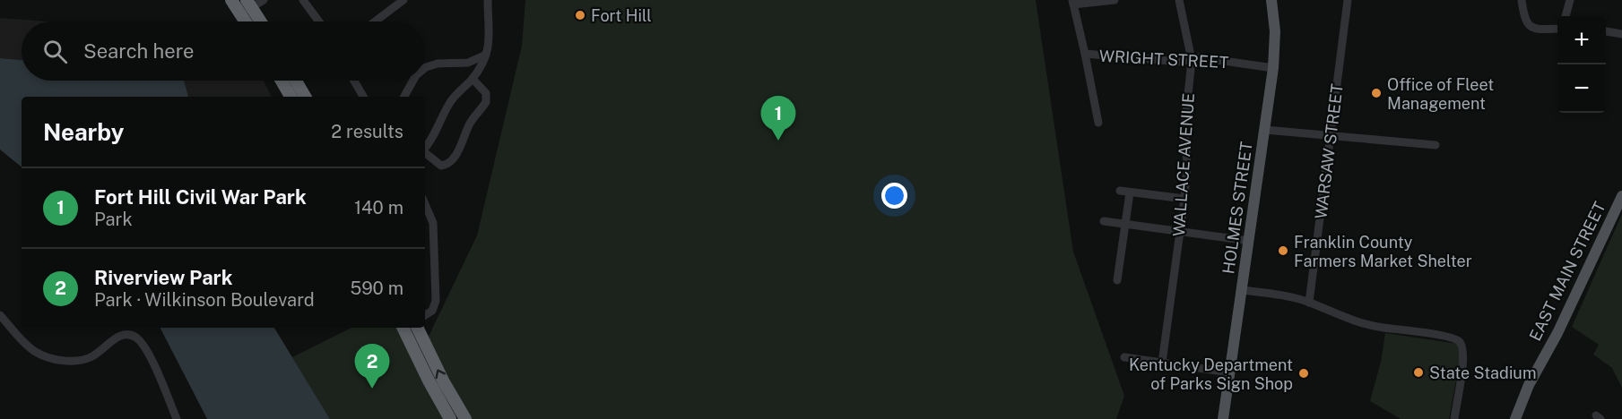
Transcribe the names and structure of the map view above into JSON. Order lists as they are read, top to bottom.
{
  "streets": {
    "main road": ["HOLMES STREET", "EAST MAIN STREET"],
    "street": ["WRIGHT STREET", "WARSAW STREET", "WALLACE AVENUE"]
  },
  "crossings": [
    ["WRIGHT STREET", "WALLACE AVENUE"],
    ["WRIGHT STREET", "HOLMES STREET"]
  ],
  "places": [
    "Fort Hill",
    "Office of Fleet Management",
    "Franklin County Farmers Market Shelter",
    "State Stadium",
    "Kentucky Department of Parks Sign Shop"
  ],
  "page": {
    "map_buttons": ["+", "−"],
    "search": "Search here",
    "pins": ["1", "2"],
    "heading": ["Nearby", "2 results"],
    "list": [
      {
        "mark": "1",
        "name": "Fort Hill Civil War Park",
        "note": "Park",
        "value": "140 m"
      },
      {
        "mark": "2",
        "name": "Riverview Park",
        "note": "Park · Wilkinson Boulevard",
        "value": "590 m"
      }
    ]
  }
}
